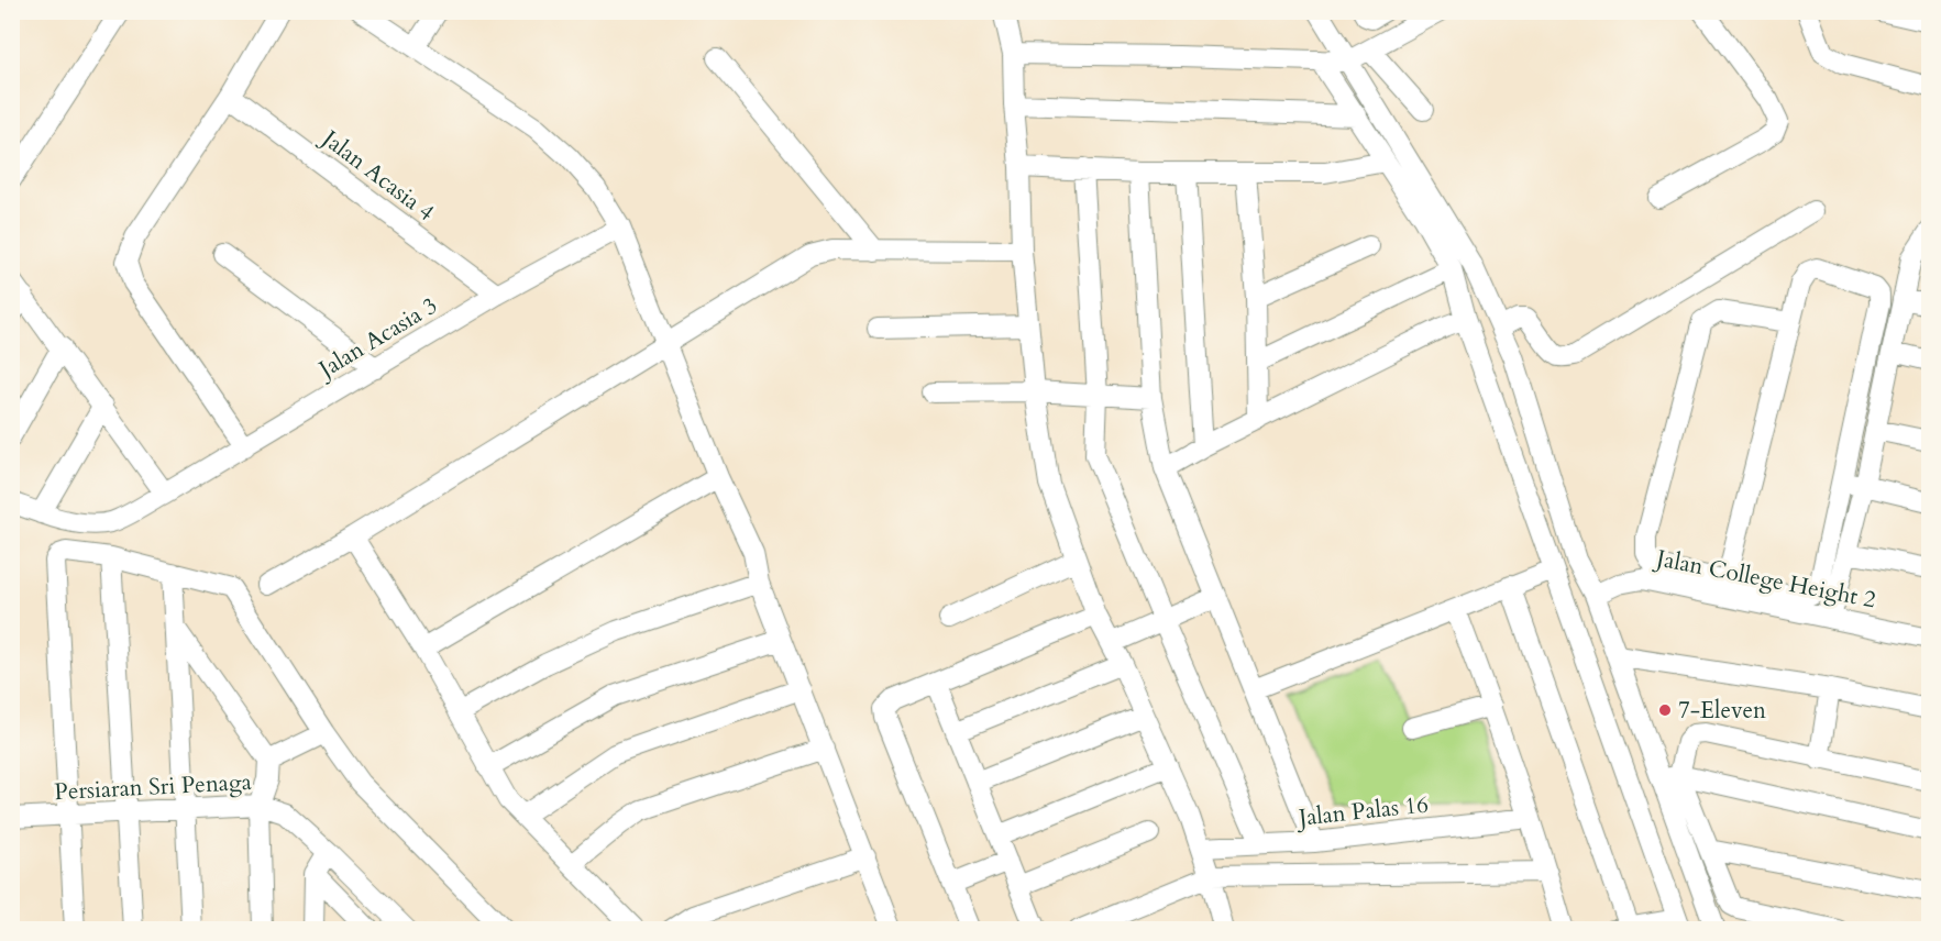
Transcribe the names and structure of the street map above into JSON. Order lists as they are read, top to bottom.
{
  "streets": {
    "street": [
      "Jalan Acasia 4",
      "Jalan Acasia 3",
      "Jalan College Height 2",
      "Persiaran Sri Penaga",
      "Jalan Palas 16"
    ]
  },
  "crossings": [
    ["Jalan Acasia 4", "Jalan Acasia 3"]
  ],
  "places": ["7-Eleven"]
}
